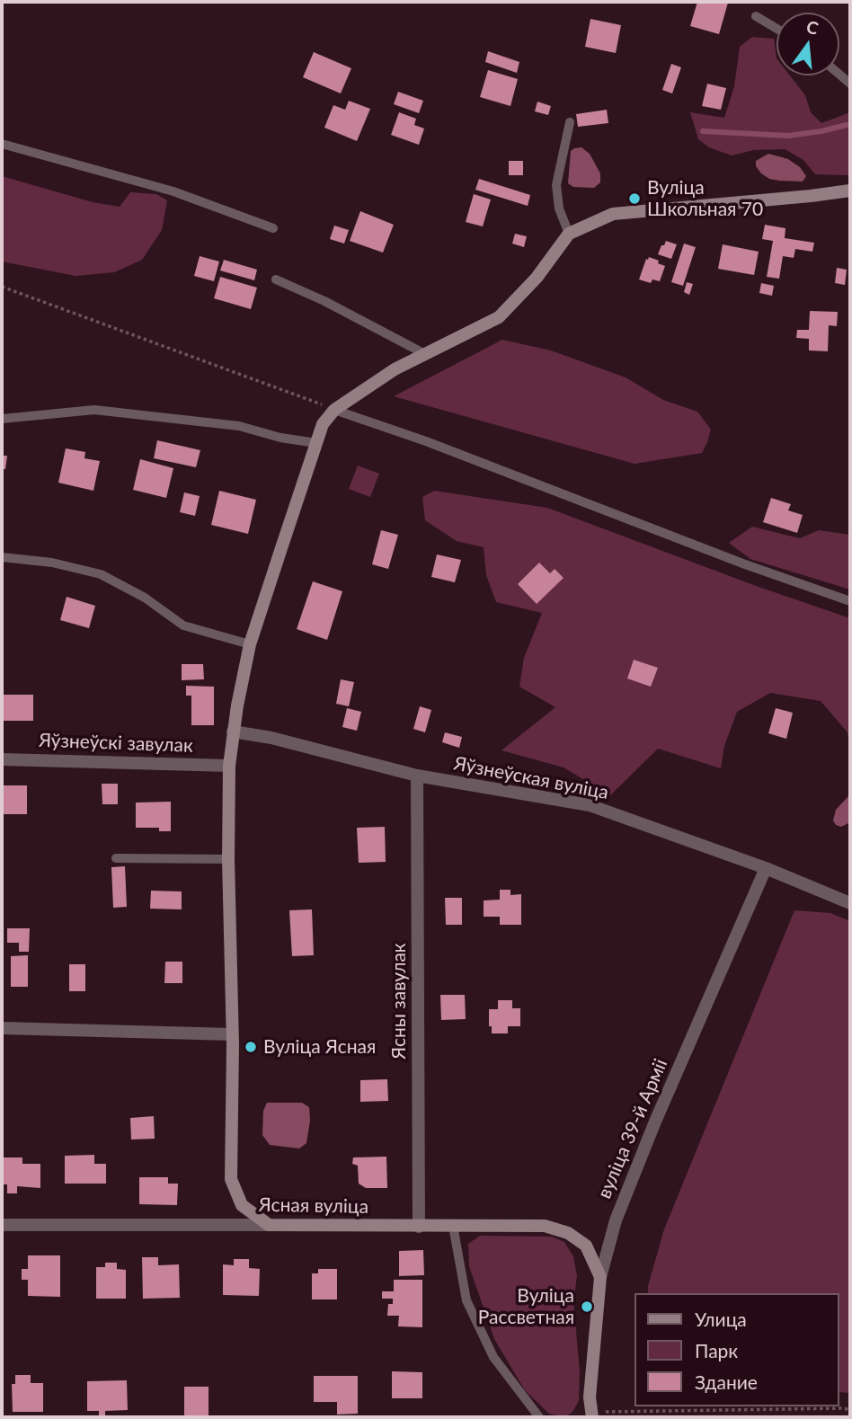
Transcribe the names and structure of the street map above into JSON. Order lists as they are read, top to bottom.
{
  "streets": {
    "street": [
      "Яўзнеўскі завулак",
      "Яўзнеўская вуліца",
      "Ясны завулак",
      "вуліца 39-й Арміі",
      "Ясная вуліца"
    ]
  },
  "crossings": [
    ["Яўзнеўская вуліца", "Ясны завулак"],
    ["Яўзнеўская вуліца", "вуліца 39-й Арміі"],
    ["Ясны завулак", "Ясная вуліца"],
    ["вуліца 39-й Арміі", "Ясная вуліца"]
  ],
  "places": ["Вуліца Школьная 70", "Вуліца Ясная", "Вуліца Рассветная"],
  "legend": ["Улица", "Парк", "Здание"],
  "north": "top"
}
